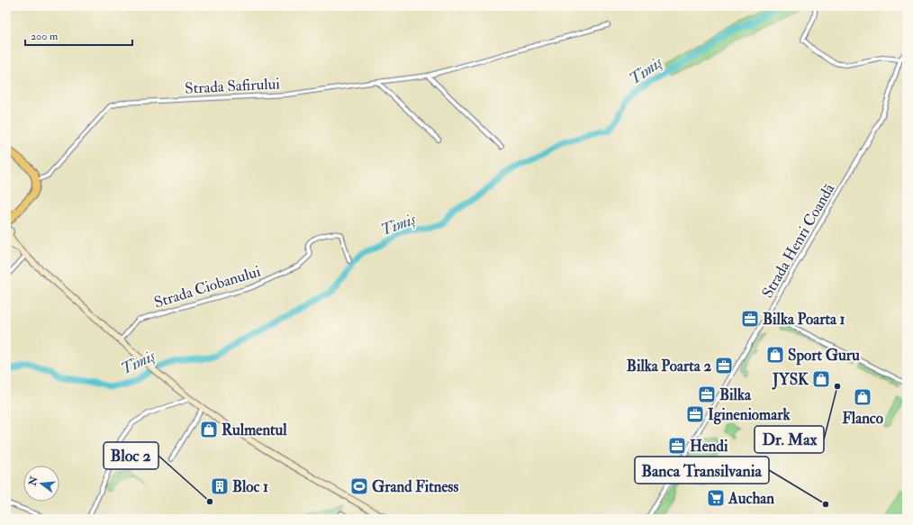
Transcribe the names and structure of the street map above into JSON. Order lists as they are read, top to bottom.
{
  "streets": {
    "street": ["Strada Safirului", "Strada Henri Coandă", "Strada Ciobanului"]
  },
  "water": ["Timiș"],
  "places": {
    "office": [
      "Bilka Poarta 1",
      "Bilka Poarta 2",
      "Bilka",
      "Igineniomark",
      "Hendi"
    ],
    "shop": [
      "Sport Guru",
      "JYSK",
      "Flanco",
      "Rulmentul"
    ],
    "other": ["Dr. Max", "Bloc 2", "Banca Transilvania"],
    "building": ["Bloc 1"],
    "sports": ["Grand Fitness"],
    "supermarket": ["Auchan"]
  },
  "scale_bar": "200 m",
  "north": "left"
}
